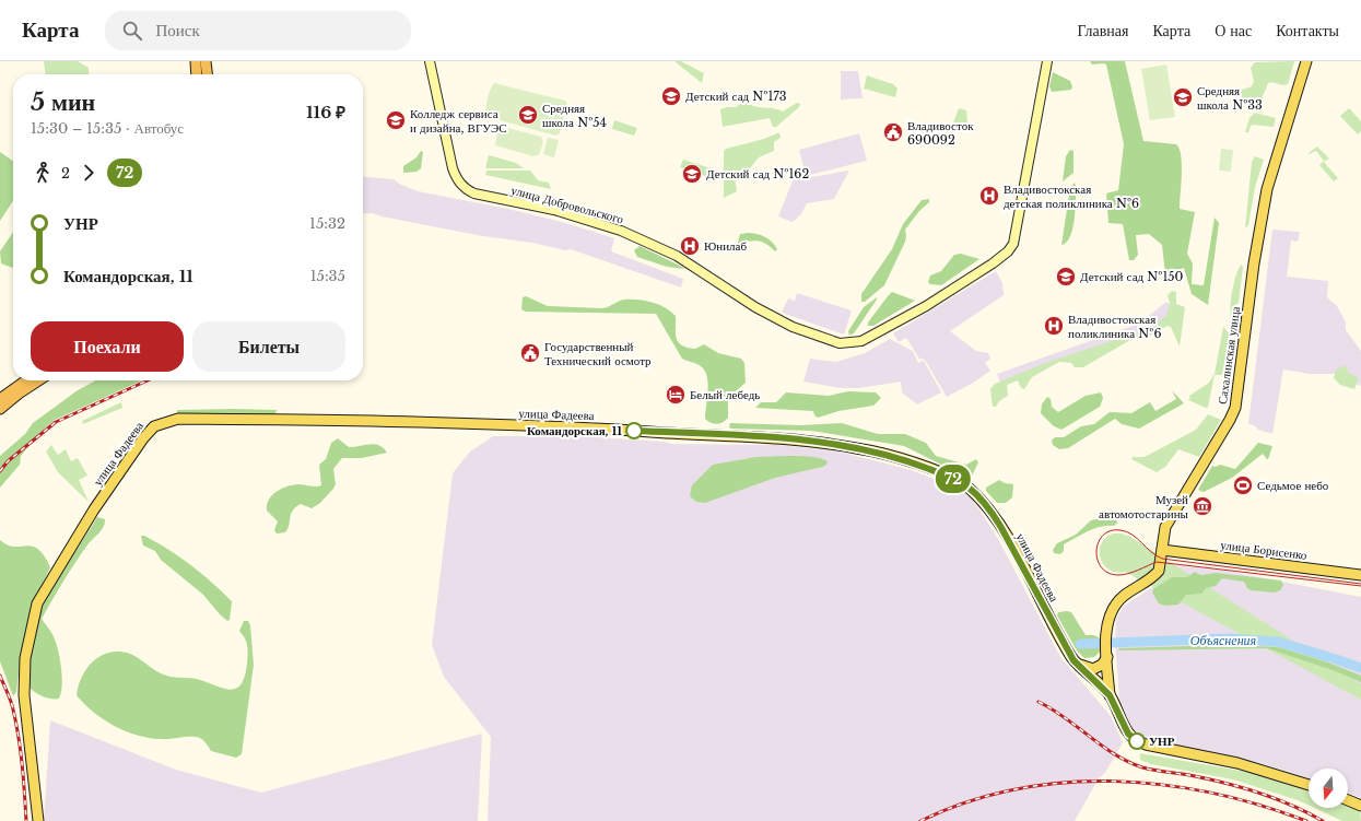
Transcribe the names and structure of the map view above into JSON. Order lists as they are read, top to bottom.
{
  "streets": {
    "main road": [
      "улица Добровольского",
      "Сахалинская улица",
      "улица Фадеева",
      "улица Борисенко"
    ]
  },
  "crossings": [
    ["Сахалинская улица", "улица Фадеева"],
    ["Сахалинская улица", "улица Борисенко"]
  ],
  "water": ["Объяснения"],
  "places": {
    "school or university": [
      "Детский сад №173",
      "Средняя школа №33",
      "Средняя школа №54",
      "Колледж сервиса и дизайна, ВГУЭС",
      "Детский сад №162",
      "Детский сад №150"
    ],
    "public building": ["Владивосток 690092", "Государственный Технический осмотр"],
    "hospital": ["Владивостокская детская поликлиника №6", "Юнилаб", "Владивостокская поликлиника №6"],
    "hotel": ["Белый лебедь"],
    "other": ["Командорская, 11", "УНР"],
    "sports": ["Седьмое небо"],
    "museum": ["Музей автомотостарины"]
  },
  "lines": ["bus line 72"],
  "north": "bottom",
  "page": {
    "header": "Карта",
    "search": "Поиск",
    "nav": [
      "Главная",
      "Карта",
      "О нас",
      "Контакты"
    ],
    "on_map": "72",
    "heading": ["5 мин", "15:30 – 15:35 · Автобус", "116 ₽"],
    "legs": ["2", "72"],
    "list": [
      {
        "name": "УНР",
        "value": "15:32"
      },
      {
        "name": "Командорская, 11",
        "value": "15:35"
      }
    ],
    "buttons": ["Поехали", "Билеты"]
  }
}
